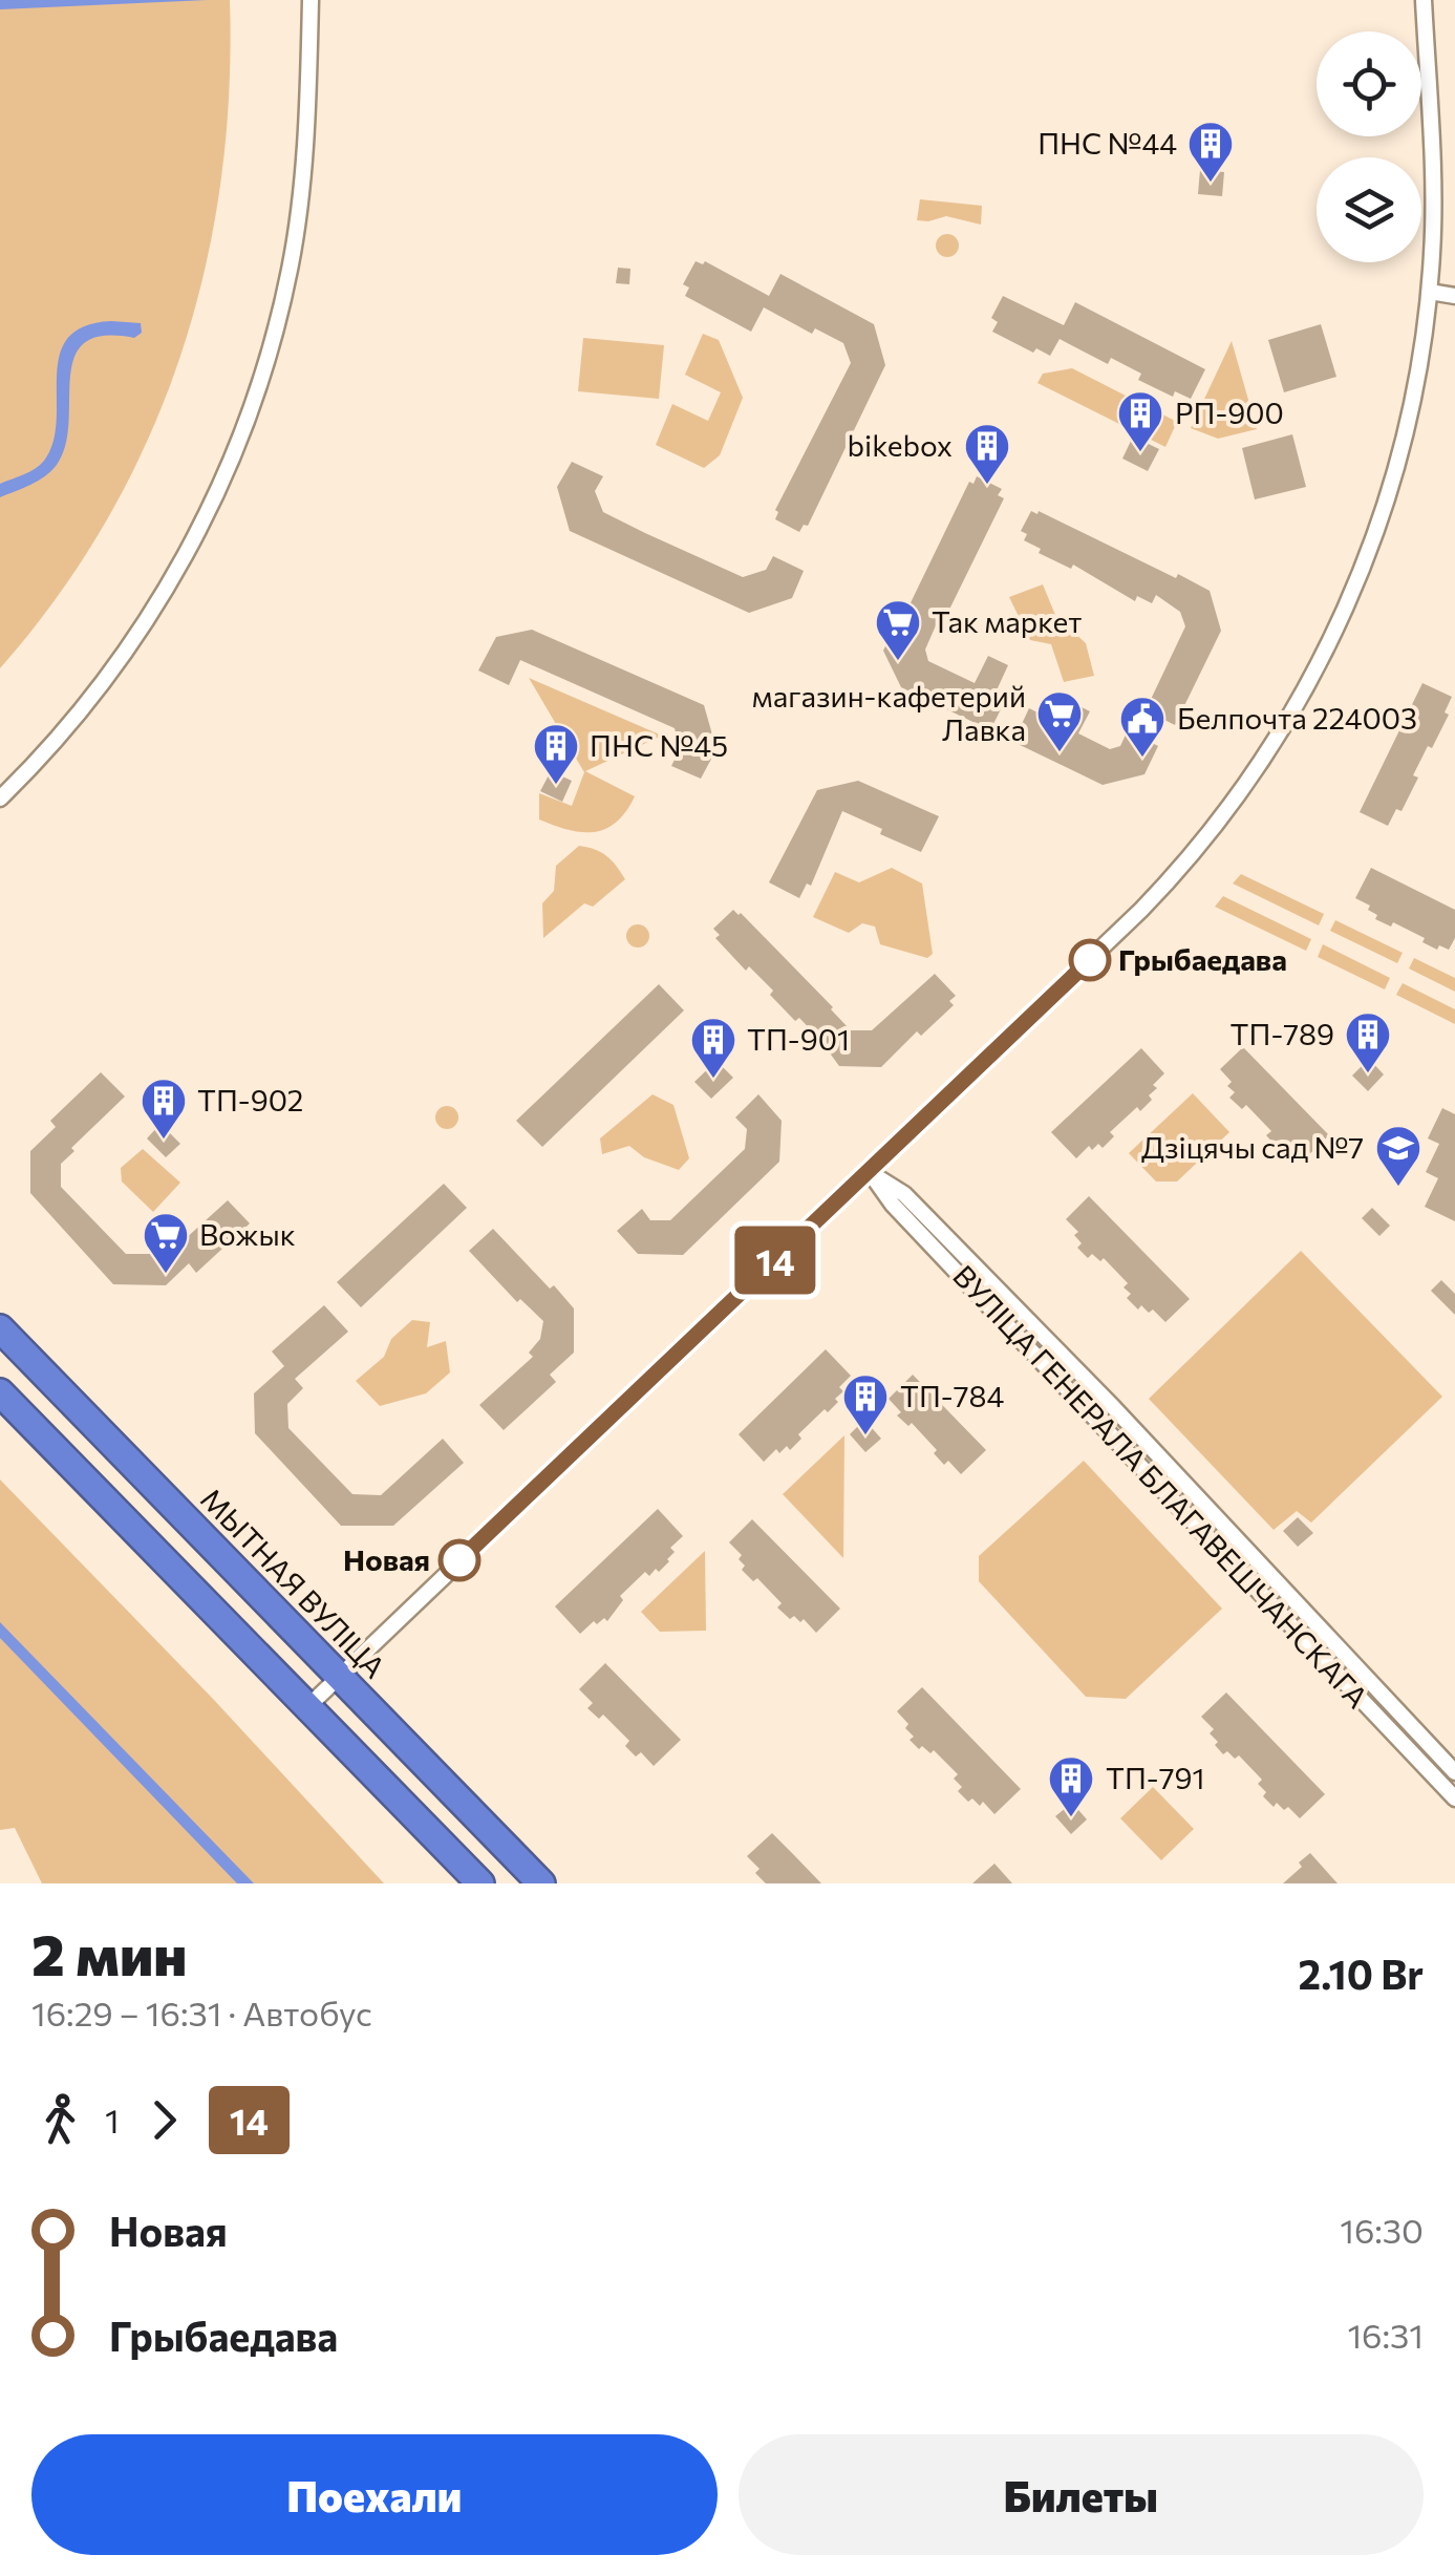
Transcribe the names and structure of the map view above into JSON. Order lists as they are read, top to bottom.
{
  "streets": {
    "highway": ["МЫТНАЯ ВУЛІЦА"],
    "street": ["ВУЛІЦА ГЕНЕРАЛА БЛАГАВЕШЧАНСКАГА"]
  },
  "places": {
    "building": [
      "ПНС №44",
      "РП-900",
      "bikebox",
      "ПНС №45",
      "ТП-789",
      "ТП-901",
      "ТП-902",
      "ТП-784",
      "ТП-791"
    ],
    "supermarket": ["Так маркет", "магазин-кафетерий Лавка", "Вожык"],
    "public building": ["Белпочта 224003"],
    "other": ["Грыбаедава", "Новая"],
    "school or university": ["Дзіцячы сад №7"]
  },
  "lines": ["bus line 14"],
  "page": {
    "on_map": "14",
    "heading": ["2 мин", "16:29 – 16:31 · Автобус", "2.10 Br"],
    "legs": ["1", "14"],
    "list": [
      {
        "name": "Новая",
        "value": "16:30"
      },
      {
        "name": "Грыбаедава",
        "value": "16:31"
      }
    ],
    "buttons": ["Поехали", "Билеты"]
  }
}
